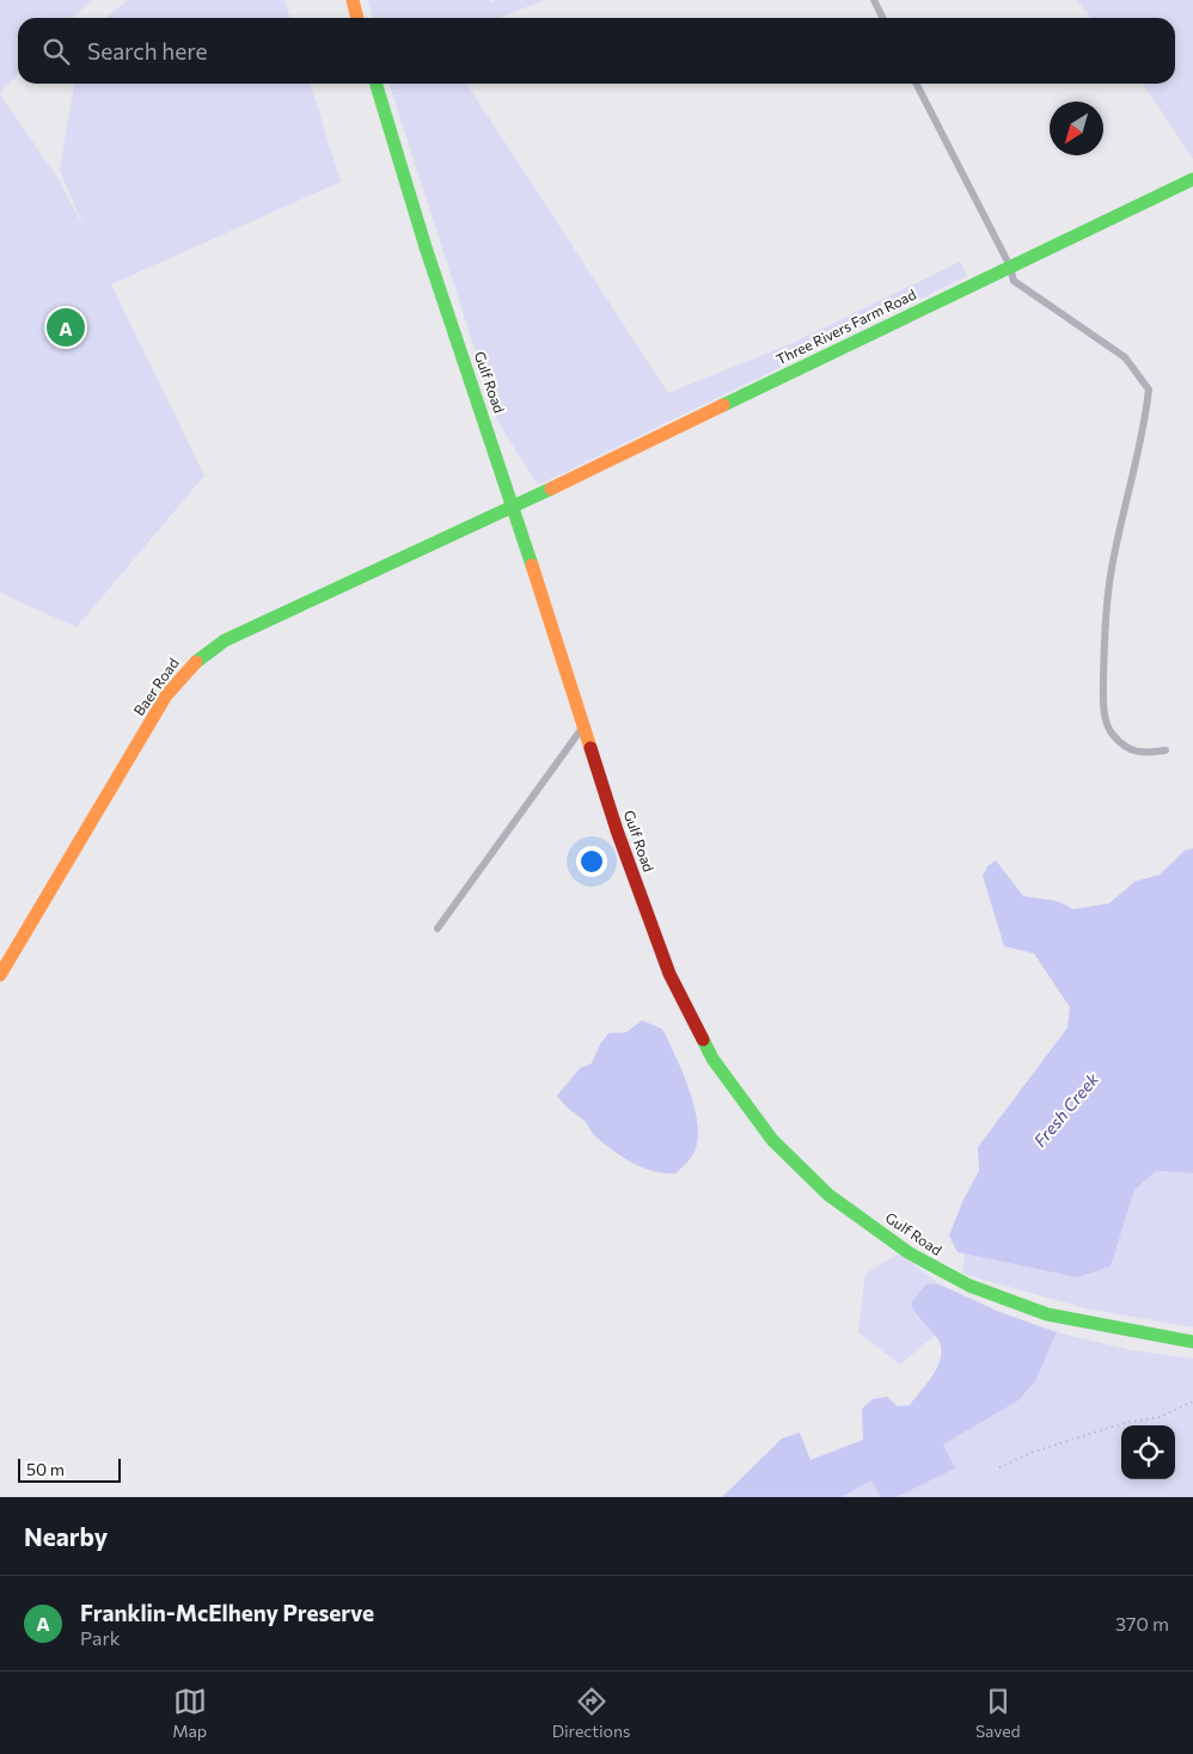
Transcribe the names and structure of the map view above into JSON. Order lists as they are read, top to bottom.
{
  "streets": {
    "street": ["Three Rivers Farm Road", "Gulf Road", "Baer Road"]
  },
  "crossings": [
    ["Three Rivers Farm Road", "Gulf Road"],
    ["Three Rivers Farm Road", "Baer Road"],
    ["Gulf Road", "Baer Road"]
  ],
  "water": ["Fresh Creek"],
  "scale_bar": "50 m",
  "north": "bottom left",
  "page": {
    "search": "Search here",
    "pins": "A",
    "scale": "50 m",
    "heading": "Nearby",
    "list": [
      {
        "mark": "A",
        "name": "Franklin-McElheny Preserve",
        "note": "Park",
        "value": "370 m"
      }
    ],
    "nav": ["Map", "Directions", "Saved"]
  }
}
